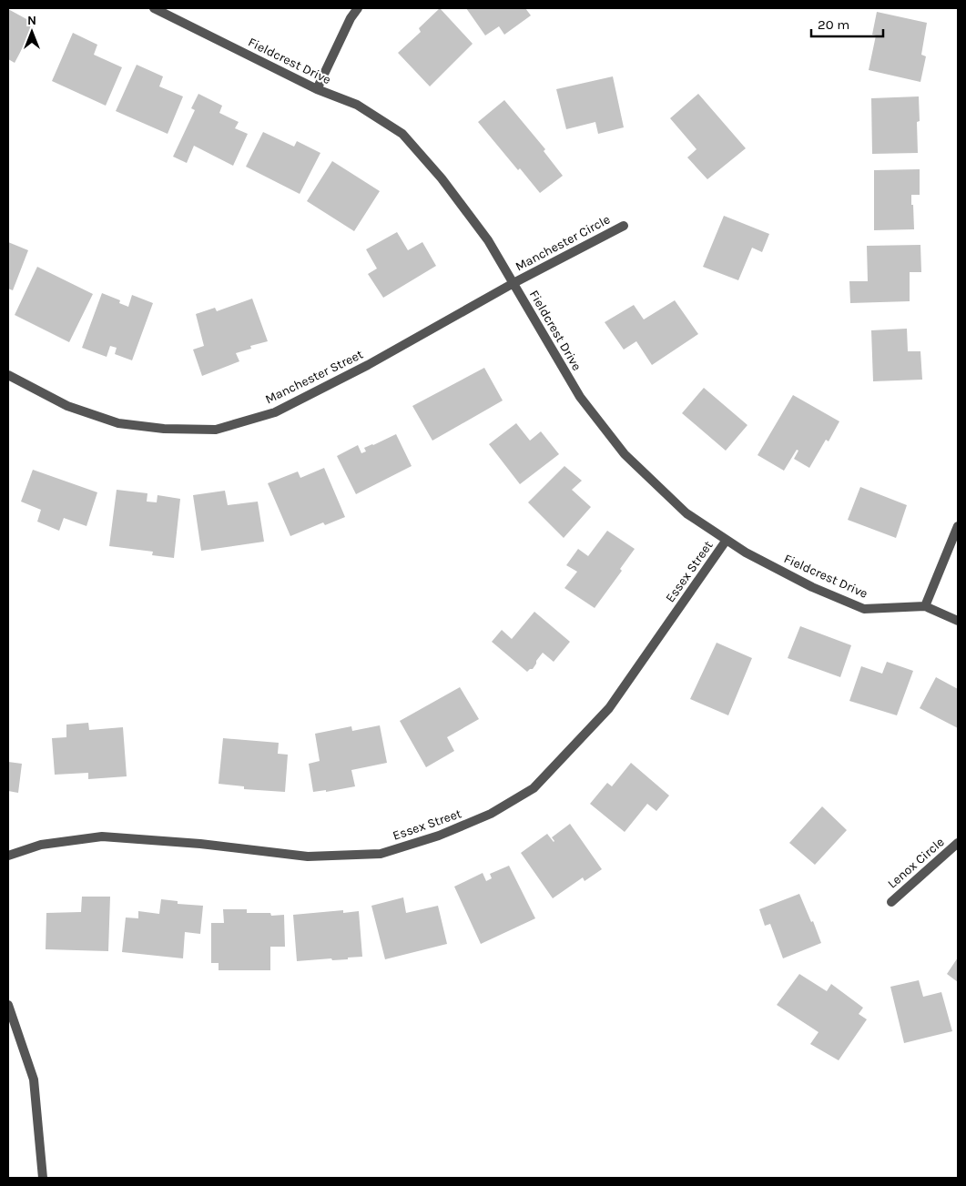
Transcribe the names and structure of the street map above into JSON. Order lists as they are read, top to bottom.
{
  "streets": {
    "street": [
      "Fieldcrest Drive",
      "Manchester Circle",
      "Manchester Street",
      "Essex Street",
      "Lenox Circle"
    ]
  },
  "crossings": [
    ["Fieldcrest Drive", "Manchester Circle"],
    ["Fieldcrest Drive", "Manchester Street"],
    ["Fieldcrest Drive", "Essex Street"],
    ["Manchester Circle", "Manchester Street"]
  ],
  "scale_bar": "20 m",
  "north": "top"
}
